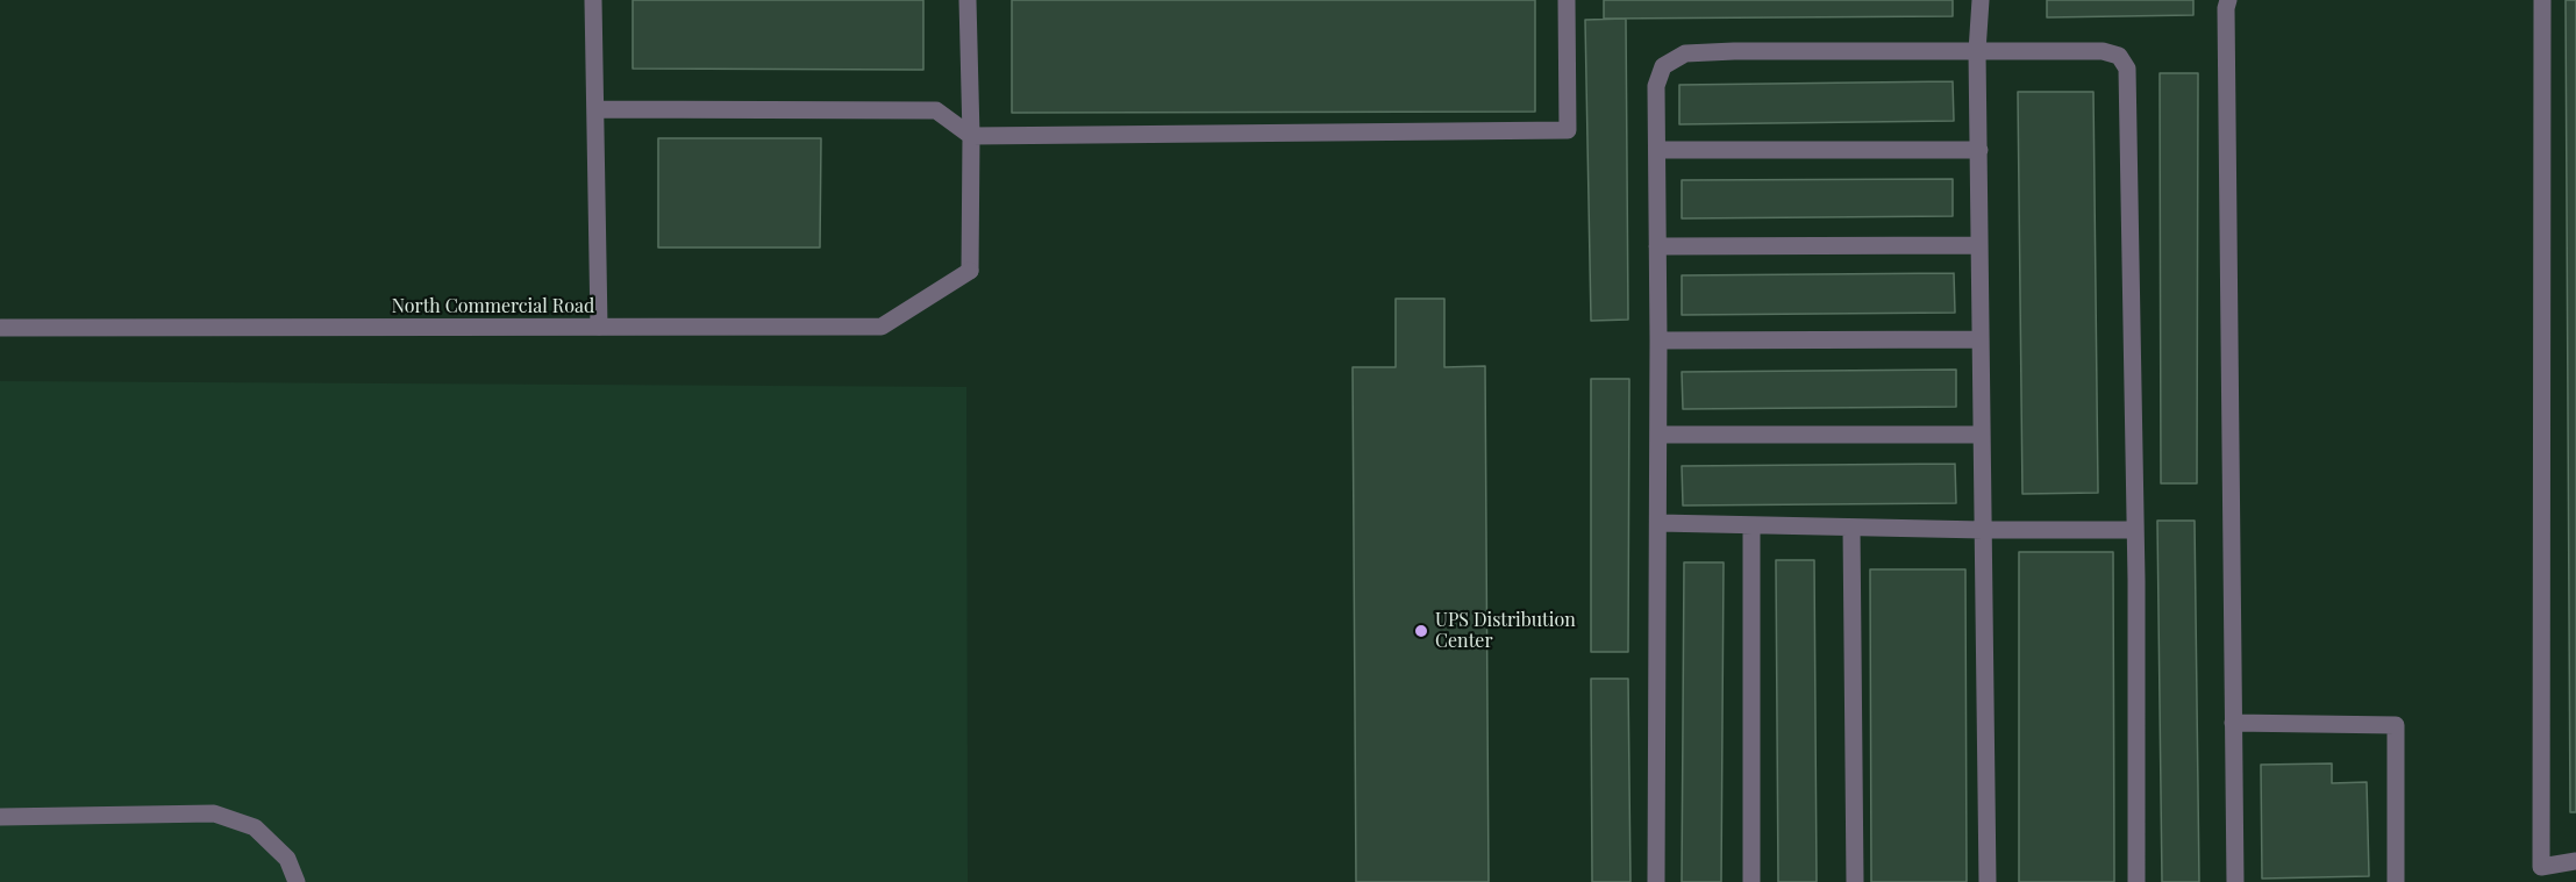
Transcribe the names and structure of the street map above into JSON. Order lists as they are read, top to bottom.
{
  "streets": {
    "street": ["North Commercial Road"]
  },
  "places": ["UPS Distribution Center"]
}
